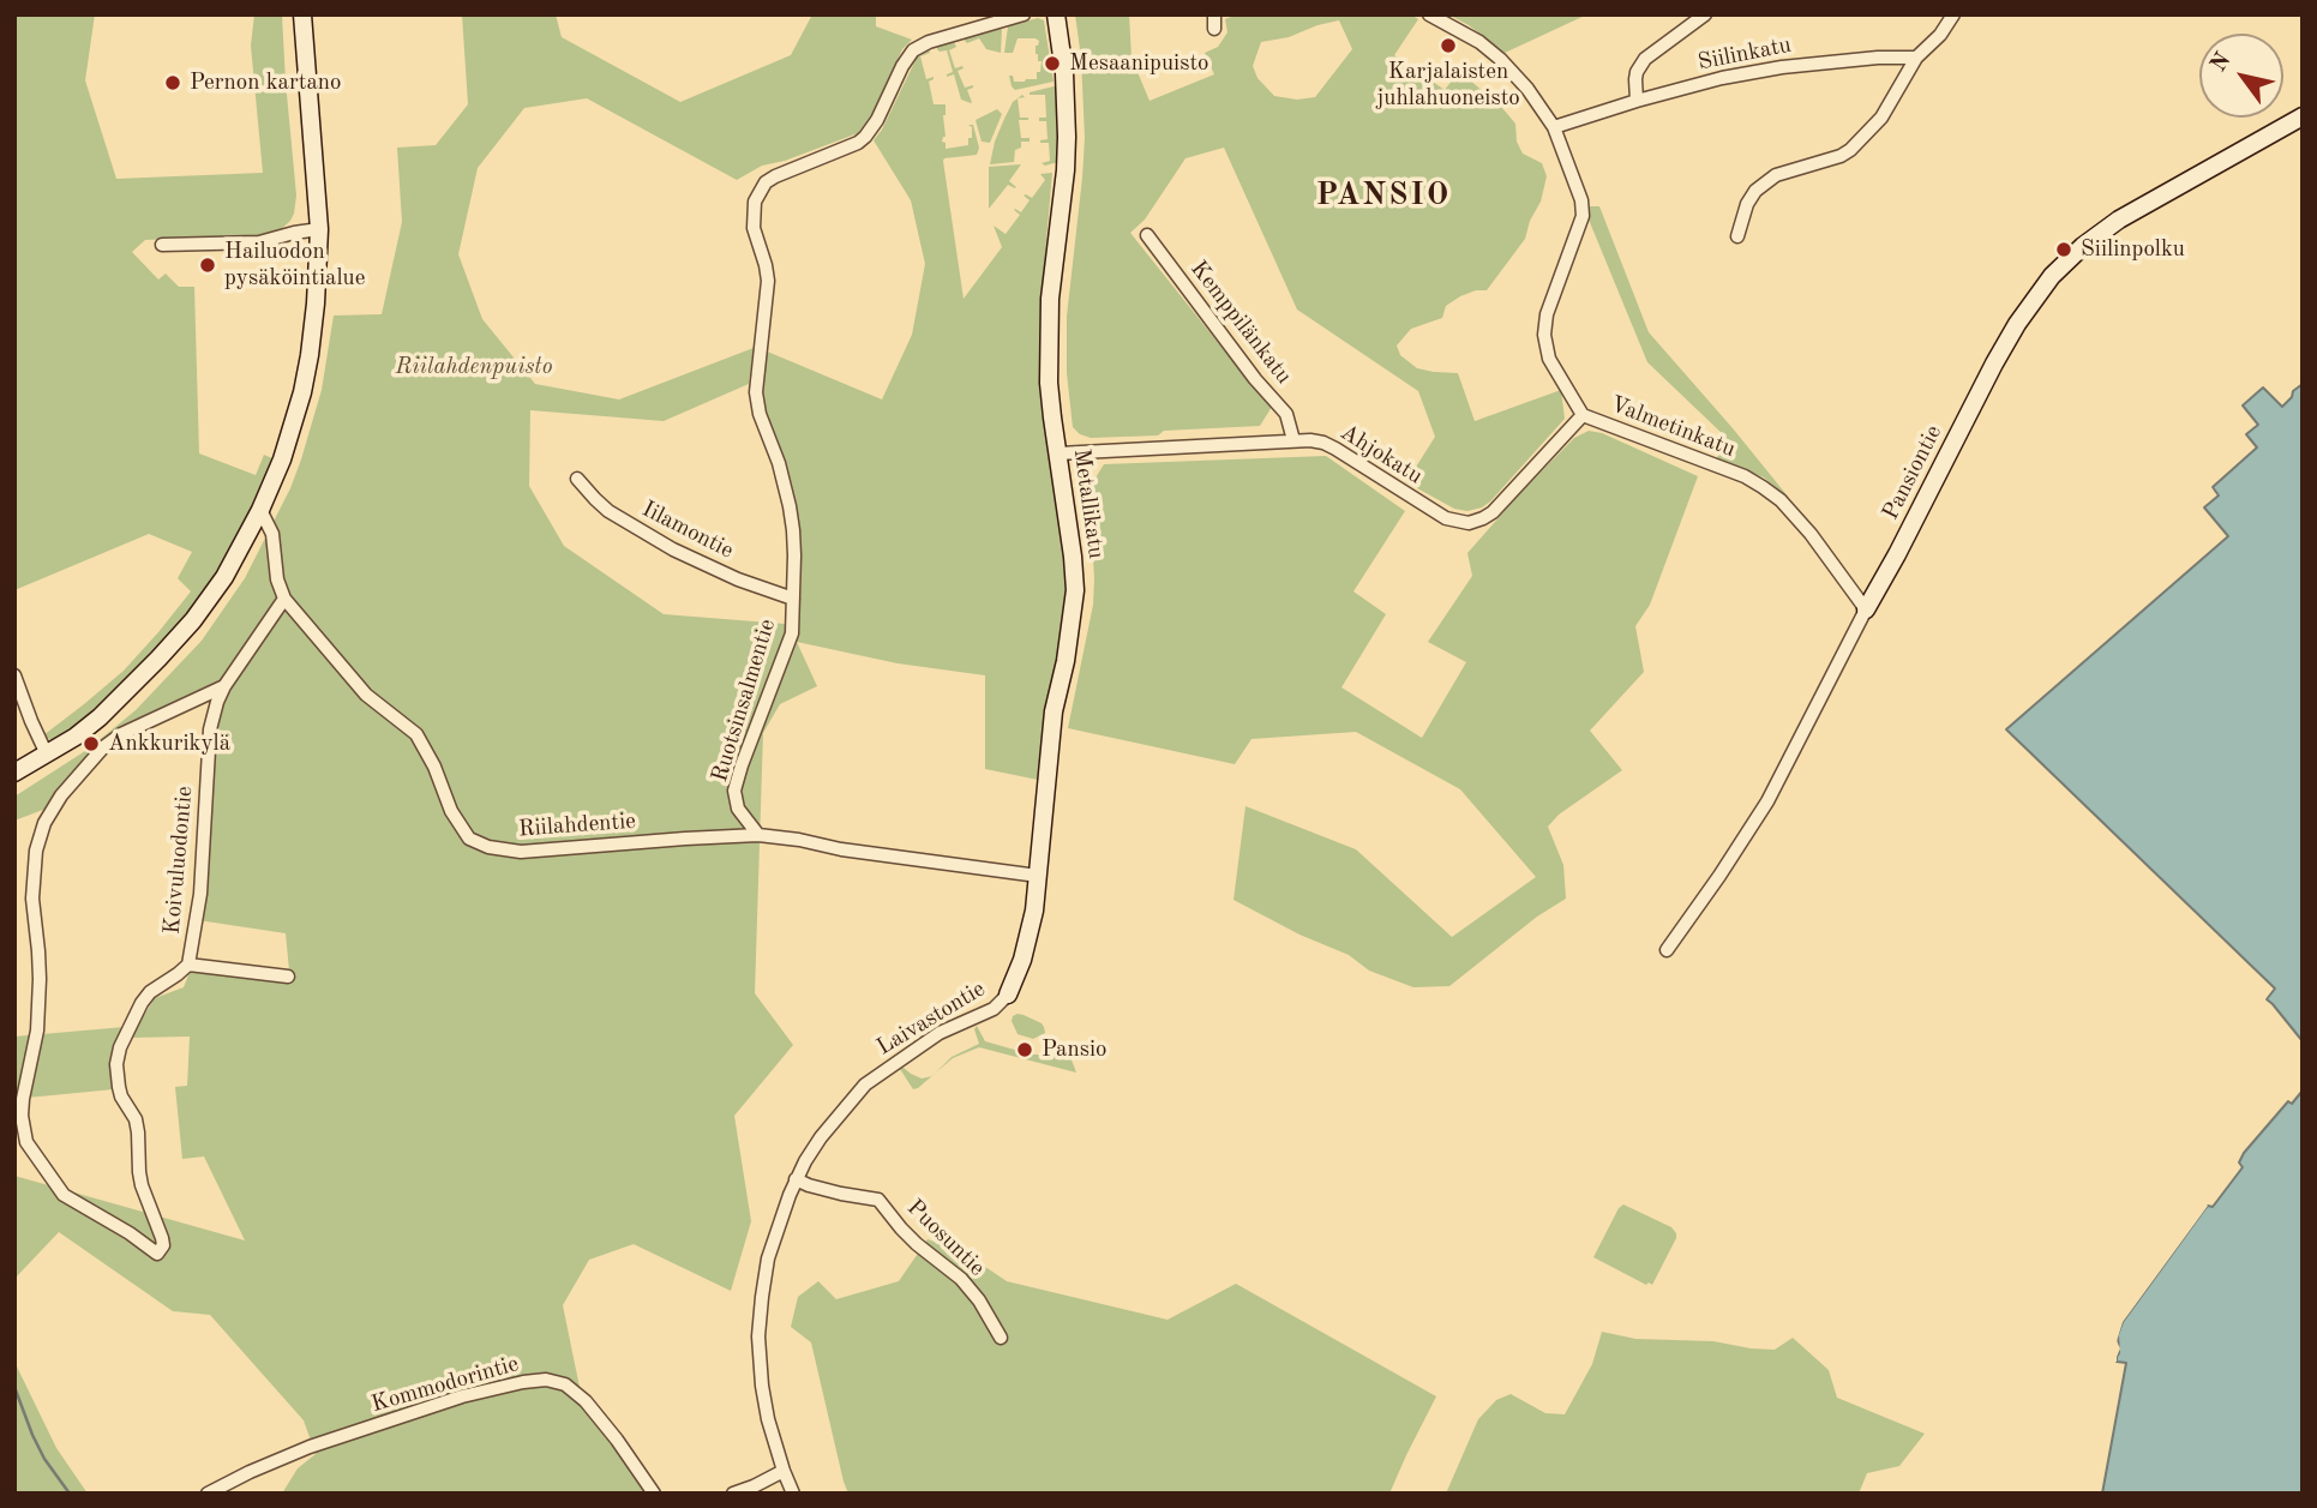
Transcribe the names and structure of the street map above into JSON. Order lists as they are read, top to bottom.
{
  "streets": {
    "street": [
      "Siilinkatu",
      "Kemppilänkatu",
      "Valmetinkatu",
      "Ahjokatu",
      "Pansiontie",
      "Metallikatu",
      "Iilamontie",
      "Ruotsinsalmentie",
      "Riilahdentie",
      "Koivuluodontie",
      "Laivastontie",
      "Puosuntie",
      "Kommodorintie"
    ]
  },
  "crossings": [
    ["Siilinkatu", "Valmetinkatu"],
    ["Kemppilänkatu", "Ahjokatu"],
    ["Valmetinkatu", "Ahjokatu"],
    ["Valmetinkatu", "Pansiontie"],
    ["Ahjokatu", "Metallikatu"],
    ["Metallikatu", "Riilahdentie"],
    ["Metallikatu", "Laivastontie"],
    ["Iilamontie", "Ruotsinsalmentie"],
    ["Ruotsinsalmentie", "Riilahdentie"],
    ["Riilahdentie", "Koivuluodontie"],
    ["Laivastontie", "Puosuntie"]
  ],
  "districts": ["PANSIO"],
  "parks": ["Riilahdenpuisto"],
  "places": [
    "Karjalaisten juhlahuoneisto",
    "Mesaanipuisto",
    "Pernon kartano",
    "Siilinpolku",
    "Hailuodon pysäköintialue",
    "Ankkurikylä",
    "Pansio"
  ],
  "north": "top left"
}
